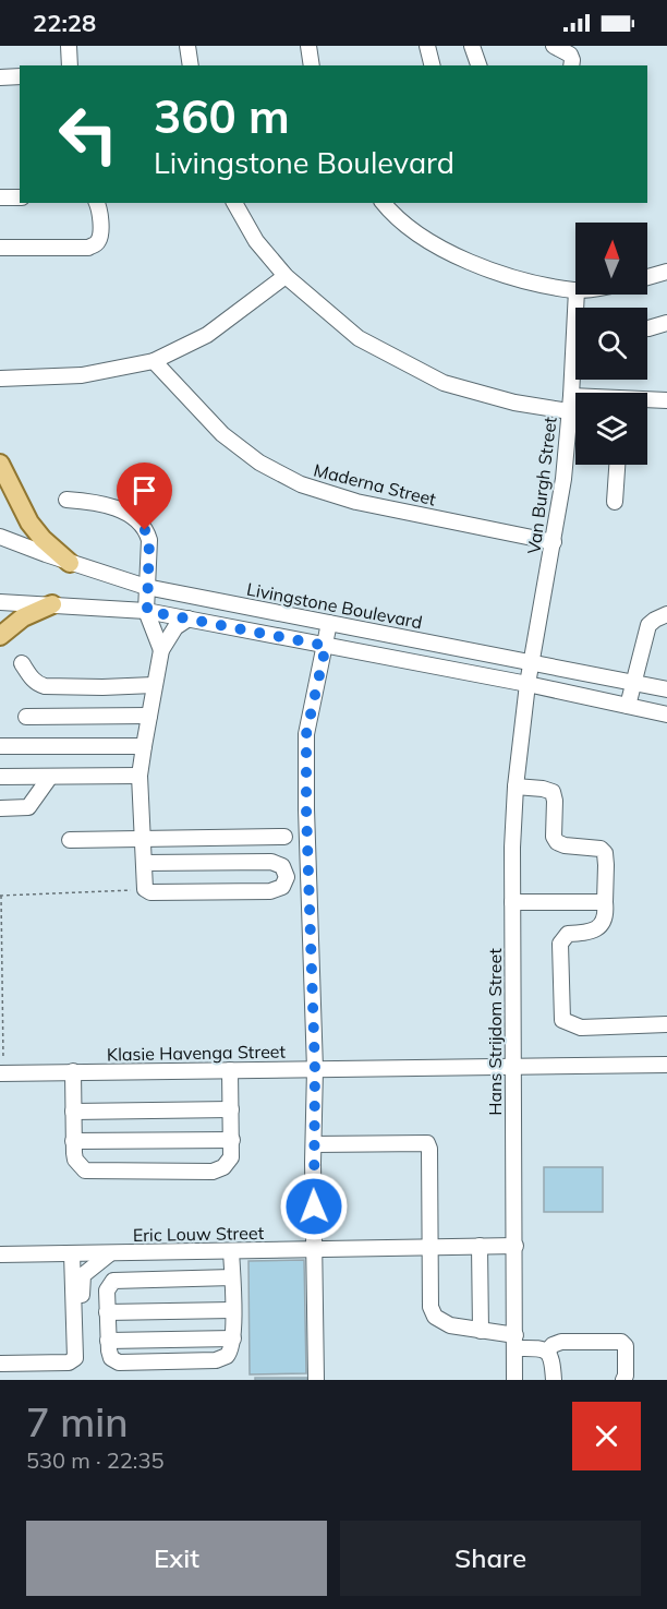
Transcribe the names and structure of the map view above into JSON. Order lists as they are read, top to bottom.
{
  "streets": {
    "street": [
      "Maderna Street",
      "Van Burgh Street",
      "Livingstone Boulevard",
      "Hans Strijdom Street",
      "Klasie Havenga Street",
      "Eric Louw Street"
    ]
  },
  "crossings": [
    ["Maderna Street", "Van Burgh Street"],
    ["Van Burgh Street", "Livingstone Boulevard"],
    ["Van Burgh Street", "Hans Strijdom Street"],
    ["Hans Strijdom Street", "Klasie Havenga Street"],
    ["Hans Strijdom Street", "Eric Louw Street"]
  ],
  "north": "top",
  "page": {
    "status": "22:28",
    "turn": ["360 m", "Livingstone Boulevard"],
    "heading": ["7 min", "530 m · 22:35"],
    "buttons": ["Exit", "Share"]
  }
}
